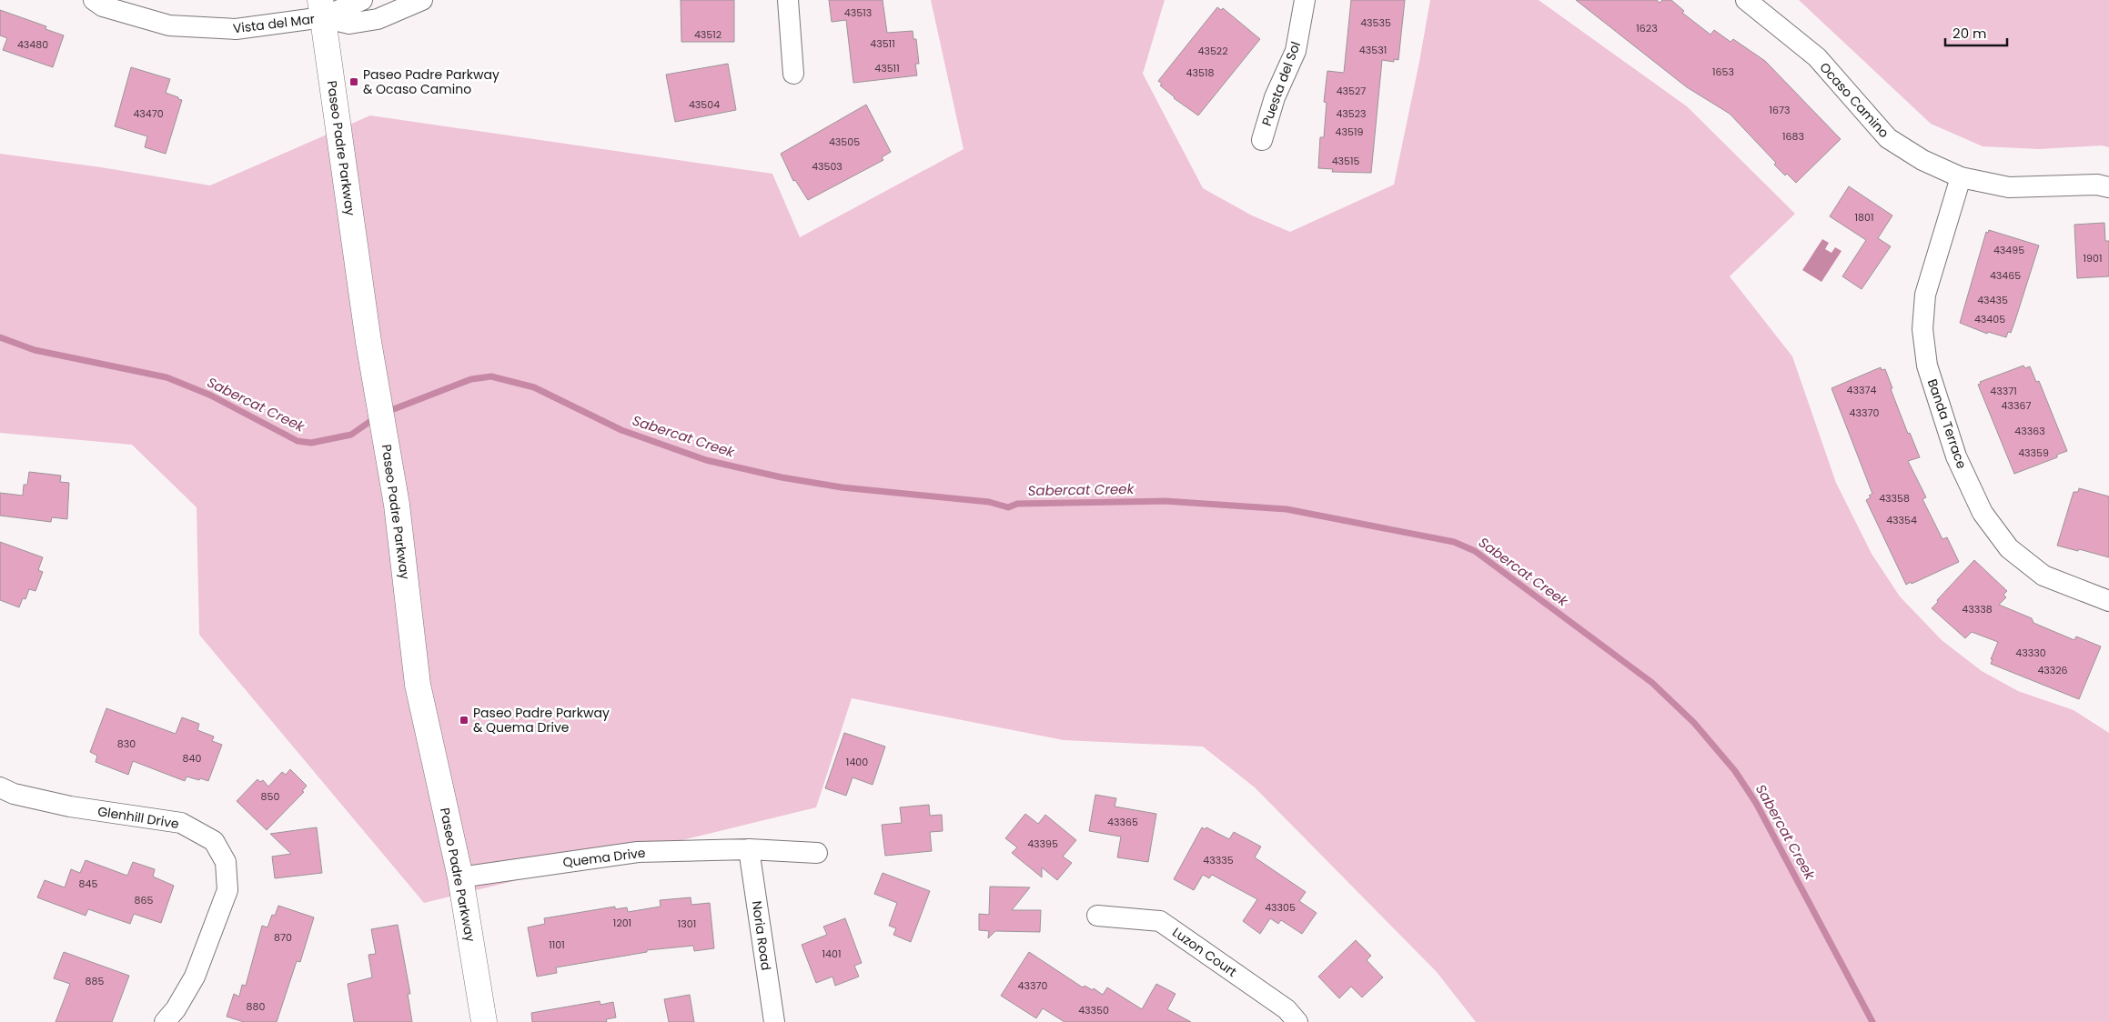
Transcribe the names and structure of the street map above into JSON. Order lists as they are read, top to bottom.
{
  "streets": {
    "main road": ["Paseo Padre Parkway"],
    "street": [
      "Vista del Mar",
      "Puesta del Sol",
      "Ocaso Camino",
      "Banda Terrace",
      "Glenhill Drive",
      "Quema Drive",
      "Noria Road",
      "Luzon Court"
    ]
  },
  "crossings": [
    ["Vista del Mar", "Paseo Padre Parkway"],
    ["Ocaso Camino", "Banda Terrace"],
    ["Paseo Padre Parkway", "Quema Drive"],
    ["Quema Drive", "Noria Road"]
  ],
  "water": ["Sabercat Creek"],
  "places": {
    "transit": ["Paseo Padre Parkway & Ocaso Camino", "Paseo Padre Parkway & Quema Drive"]
  },
  "house_numbers": [
    "43513",
    "43535",
    "1623",
    "43512",
    "43511",
    "43480",
    "43531",
    "43522",
    "43511",
    "1653",
    "43518",
    "43527",
    "43504",
    "1673",
    "43470",
    "43523",
    "43519",
    "1683",
    "43505",
    "43515",
    "43503",
    "1801",
    "43495",
    "1901",
    "43465",
    "43435",
    "43405",
    "43374",
    "43371",
    "43367",
    "43370",
    "43363",
    "43359",
    "43358",
    "43354",
    "43338",
    "43330",
    "43326",
    "830",
    "840",
    "1400",
    "850",
    "43365",
    "43395",
    "43335",
    "845",
    "865",
    "43305",
    "1201",
    "1301",
    "870",
    "1101",
    "1401",
    "885",
    "43370",
    "880",
    "43350"
  ],
  "scale_bar": "20 m"
}
